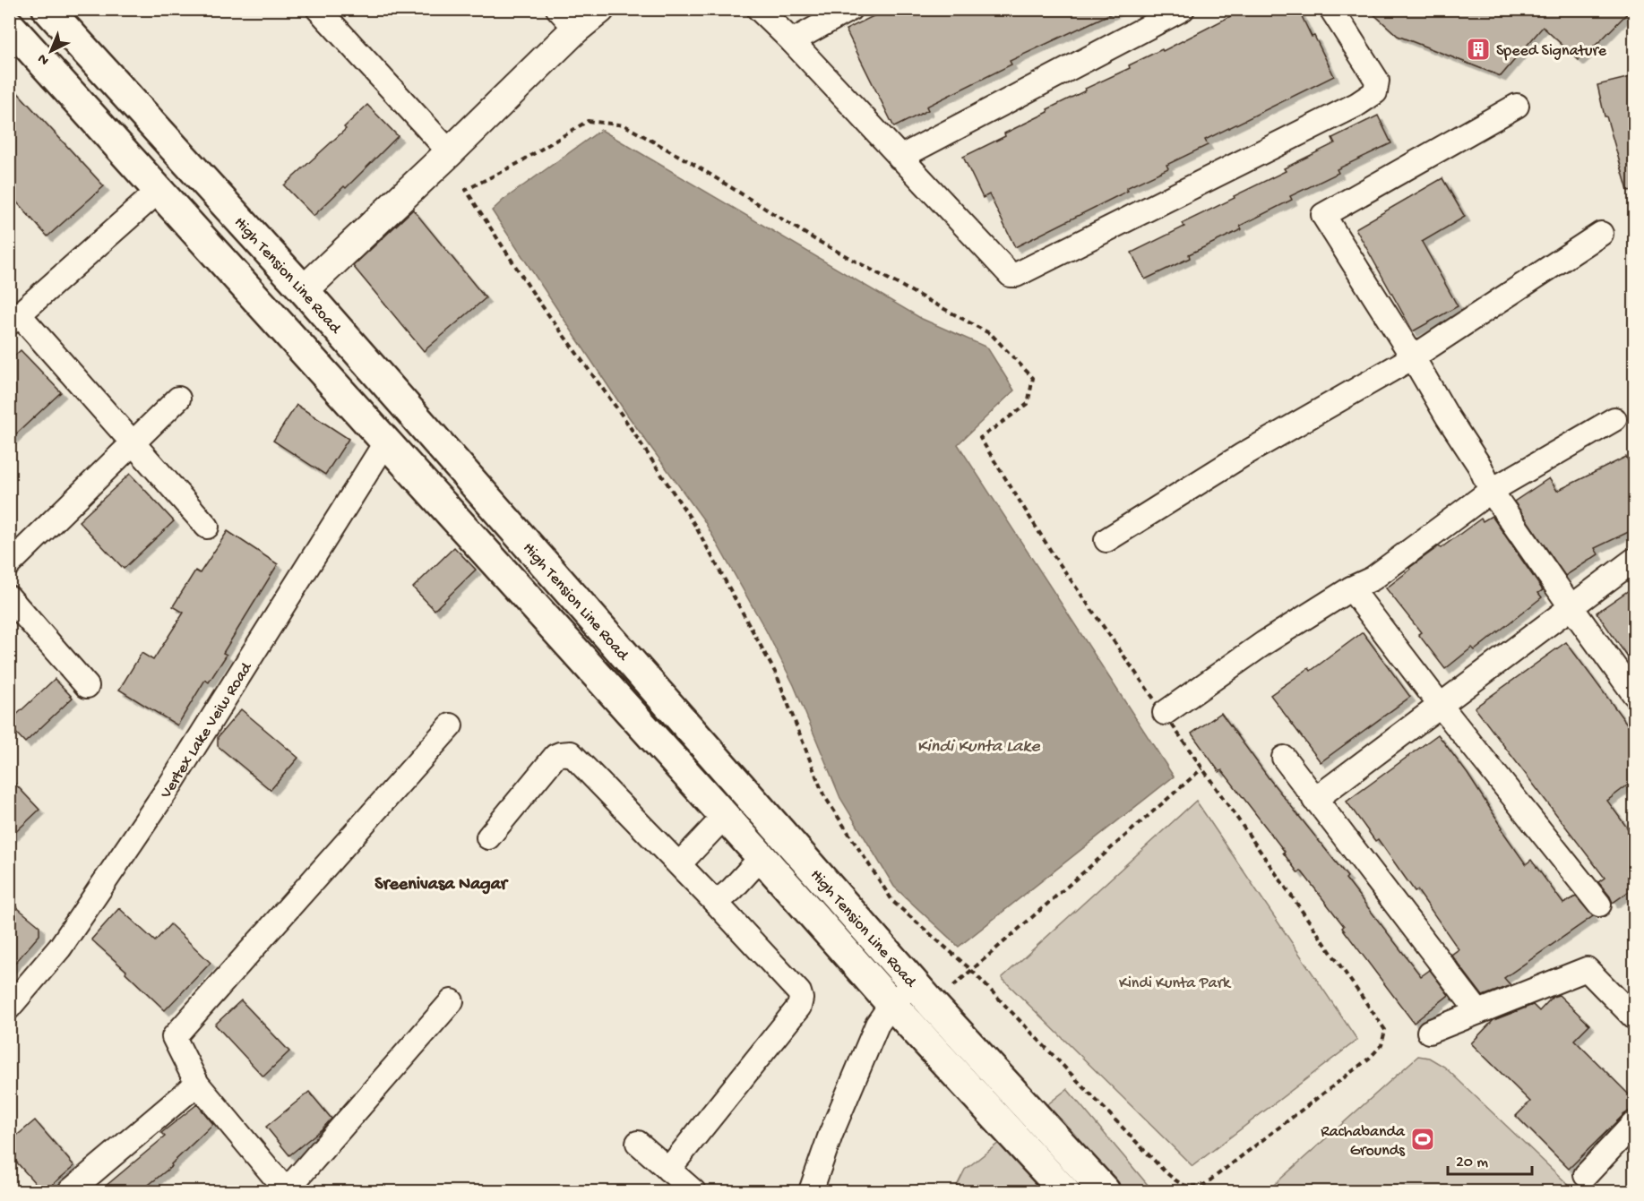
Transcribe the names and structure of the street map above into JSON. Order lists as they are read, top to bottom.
{
  "streets": {
    "main road": ["High Tension Line Road"],
    "street": ["Vertex Lake Veiw Road"]
  },
  "crossings": [
    ["High Tension Line Road", "Vertex Lake Veiw Road"]
  ],
  "districts": ["Sreenivasa Nagar"],
  "water": ["Kindi Kunta Lake"],
  "parks": ["Kindi Kunta Park"],
  "places": {
    "building": ["Speed Signature"],
    "sports": ["Rachabanda Grounds"]
  },
  "scale_bar": "20 m",
  "north": "bottom left"
}
